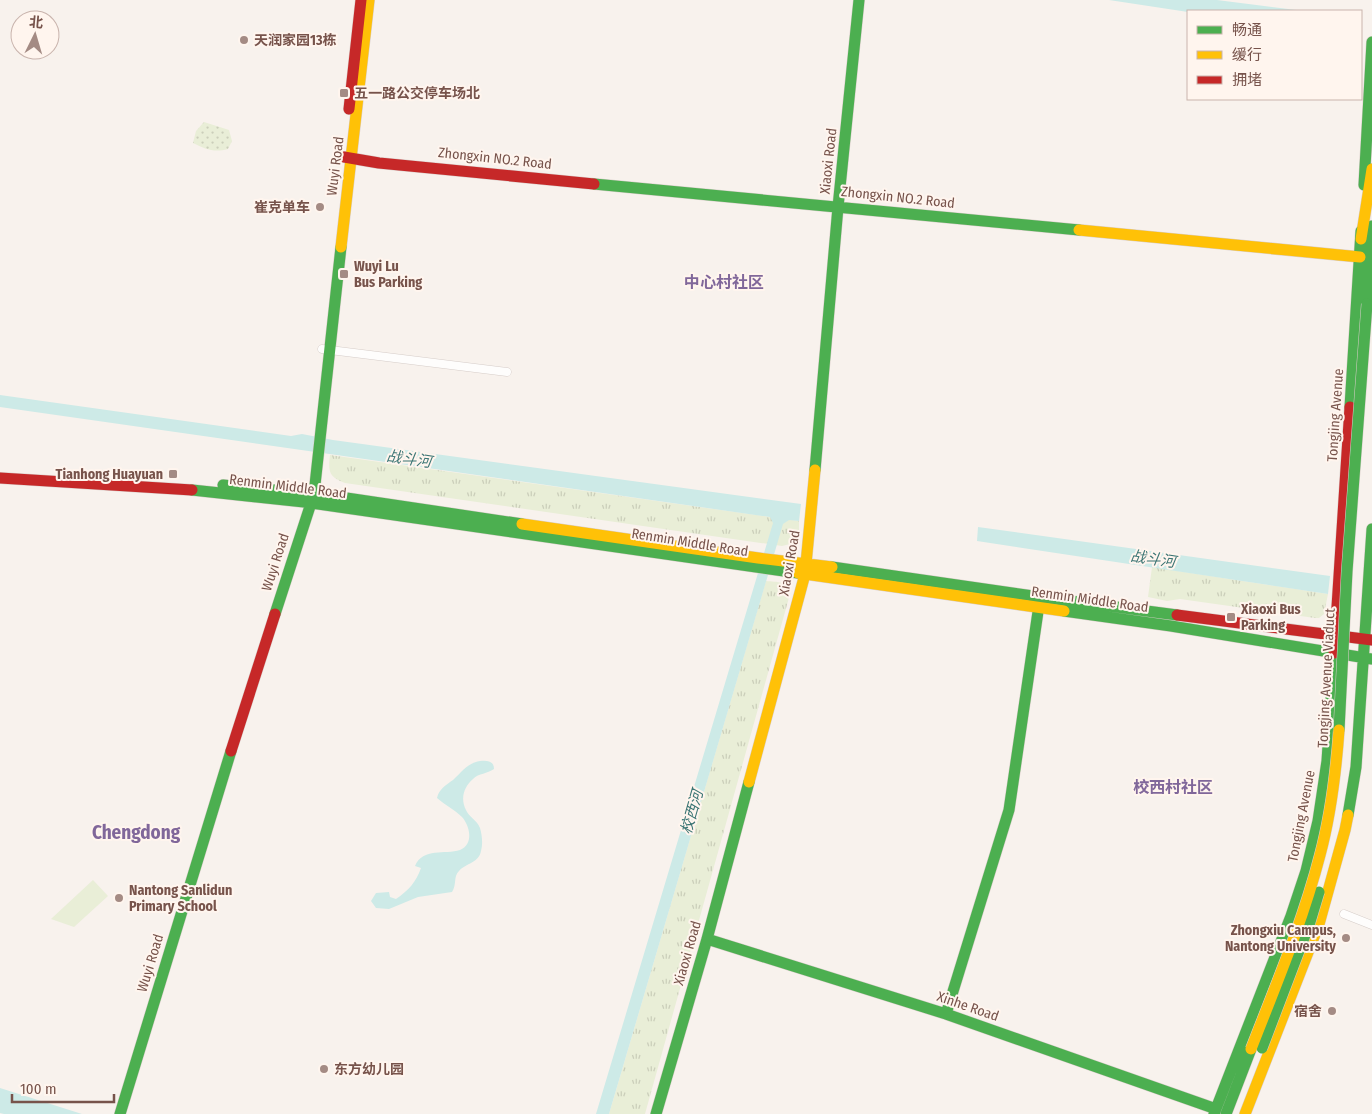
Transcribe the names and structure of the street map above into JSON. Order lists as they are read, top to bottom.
{
  "streets": {
    "main road": [
      "Zhongxin NO.2 Road",
      "Xiaoxi Road",
      "Wuyi Road",
      "Tongjing Avenue",
      "Renmin Middle Road",
      "Tongjing Avenue Viaduct",
      "Xinhe Road"
    ]
  },
  "crossings": [
    ["Zhongxin NO.2 Road", "Xiaoxi Road"],
    ["Zhongxin NO.2 Road", "Wuyi Road"],
    ["Zhongxin NO.2 Road", "Tongjing Avenue"],
    ["Xiaoxi Road", "Renmin Middle Road"],
    ["Xiaoxi Road", "Xinhe Road"],
    ["Wuyi Road", "Renmin Middle Road"],
    ["Tongjing Avenue", "Renmin Middle Road"],
    ["Tongjing Avenue", "Tongjing Avenue Viaduct"],
    ["Tongjing Avenue", "Xinhe Road"],
    ["Tongjing Avenue Viaduct", "Xinhe Road"]
  ],
  "districts": ["中心村社区", "校西村社区", "Chengdong"],
  "water": ["战斗河", "校西河"],
  "places": {
    "other": [
      "天润家园13栋",
      "崔克单车",
      "Nantong Sanlidun Primary School",
      "Zhongxiu Campus, Nantong University",
      "宿舍",
      "东方幼儿园"
    ],
    "transit": [
      "五一路公交停车场北",
      "Wuyi Lu Bus Parking",
      "Tianhong Huayuan",
      "Xiaoxi Bus Parking"
    ]
  },
  "legend": ["畅通", "缓行", "拥堵"],
  "scale_bar": "100 m",
  "north": "top"
}
